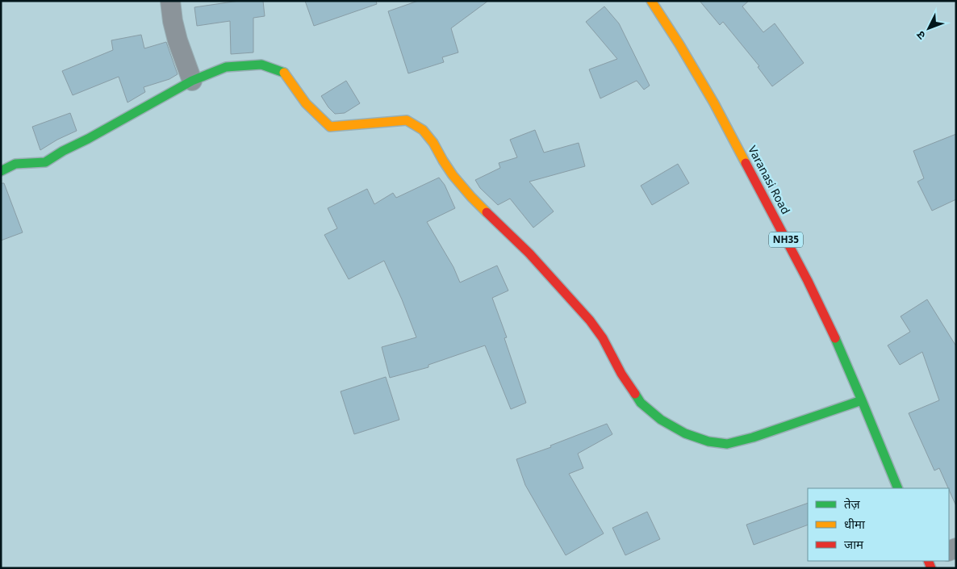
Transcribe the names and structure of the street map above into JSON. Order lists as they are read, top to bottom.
{
  "streets": {
    "main road": ["Varanasi Road", "NH35"]
  },
  "legend": ["तेज़", "धीमा", "जाम"],
  "north": "bottom left"
}
